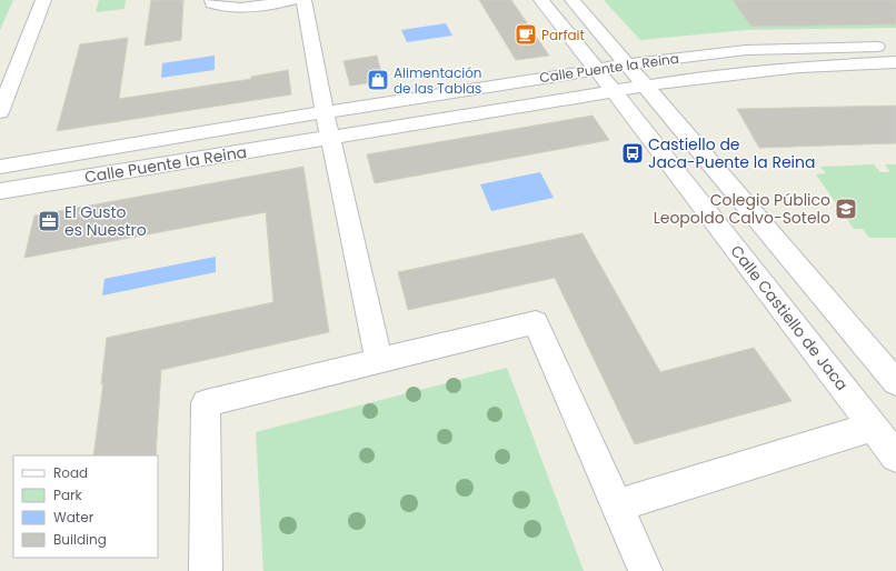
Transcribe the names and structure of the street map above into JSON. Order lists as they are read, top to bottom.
{
  "streets": {
    "street": ["Calle Puente la Reina", "Calle Castiello de Jaca"]
  },
  "crossings": [
    ["Calle Puente la Reina", "Calle Castiello de Jaca"]
  ],
  "places": {
    "cafe": ["Parfait"],
    "shop": ["Alimentación de las Tablas"],
    "bus stop": ["Castiello de Jaca-Puente la Reina"],
    "school or university": ["Colegio Público Leopoldo Calvo-Sotelo"],
    "office": ["El Gusto es Nuestro"]
  },
  "legend": [
    "Road",
    "Park",
    "Water",
    "Building"
  ]
}
